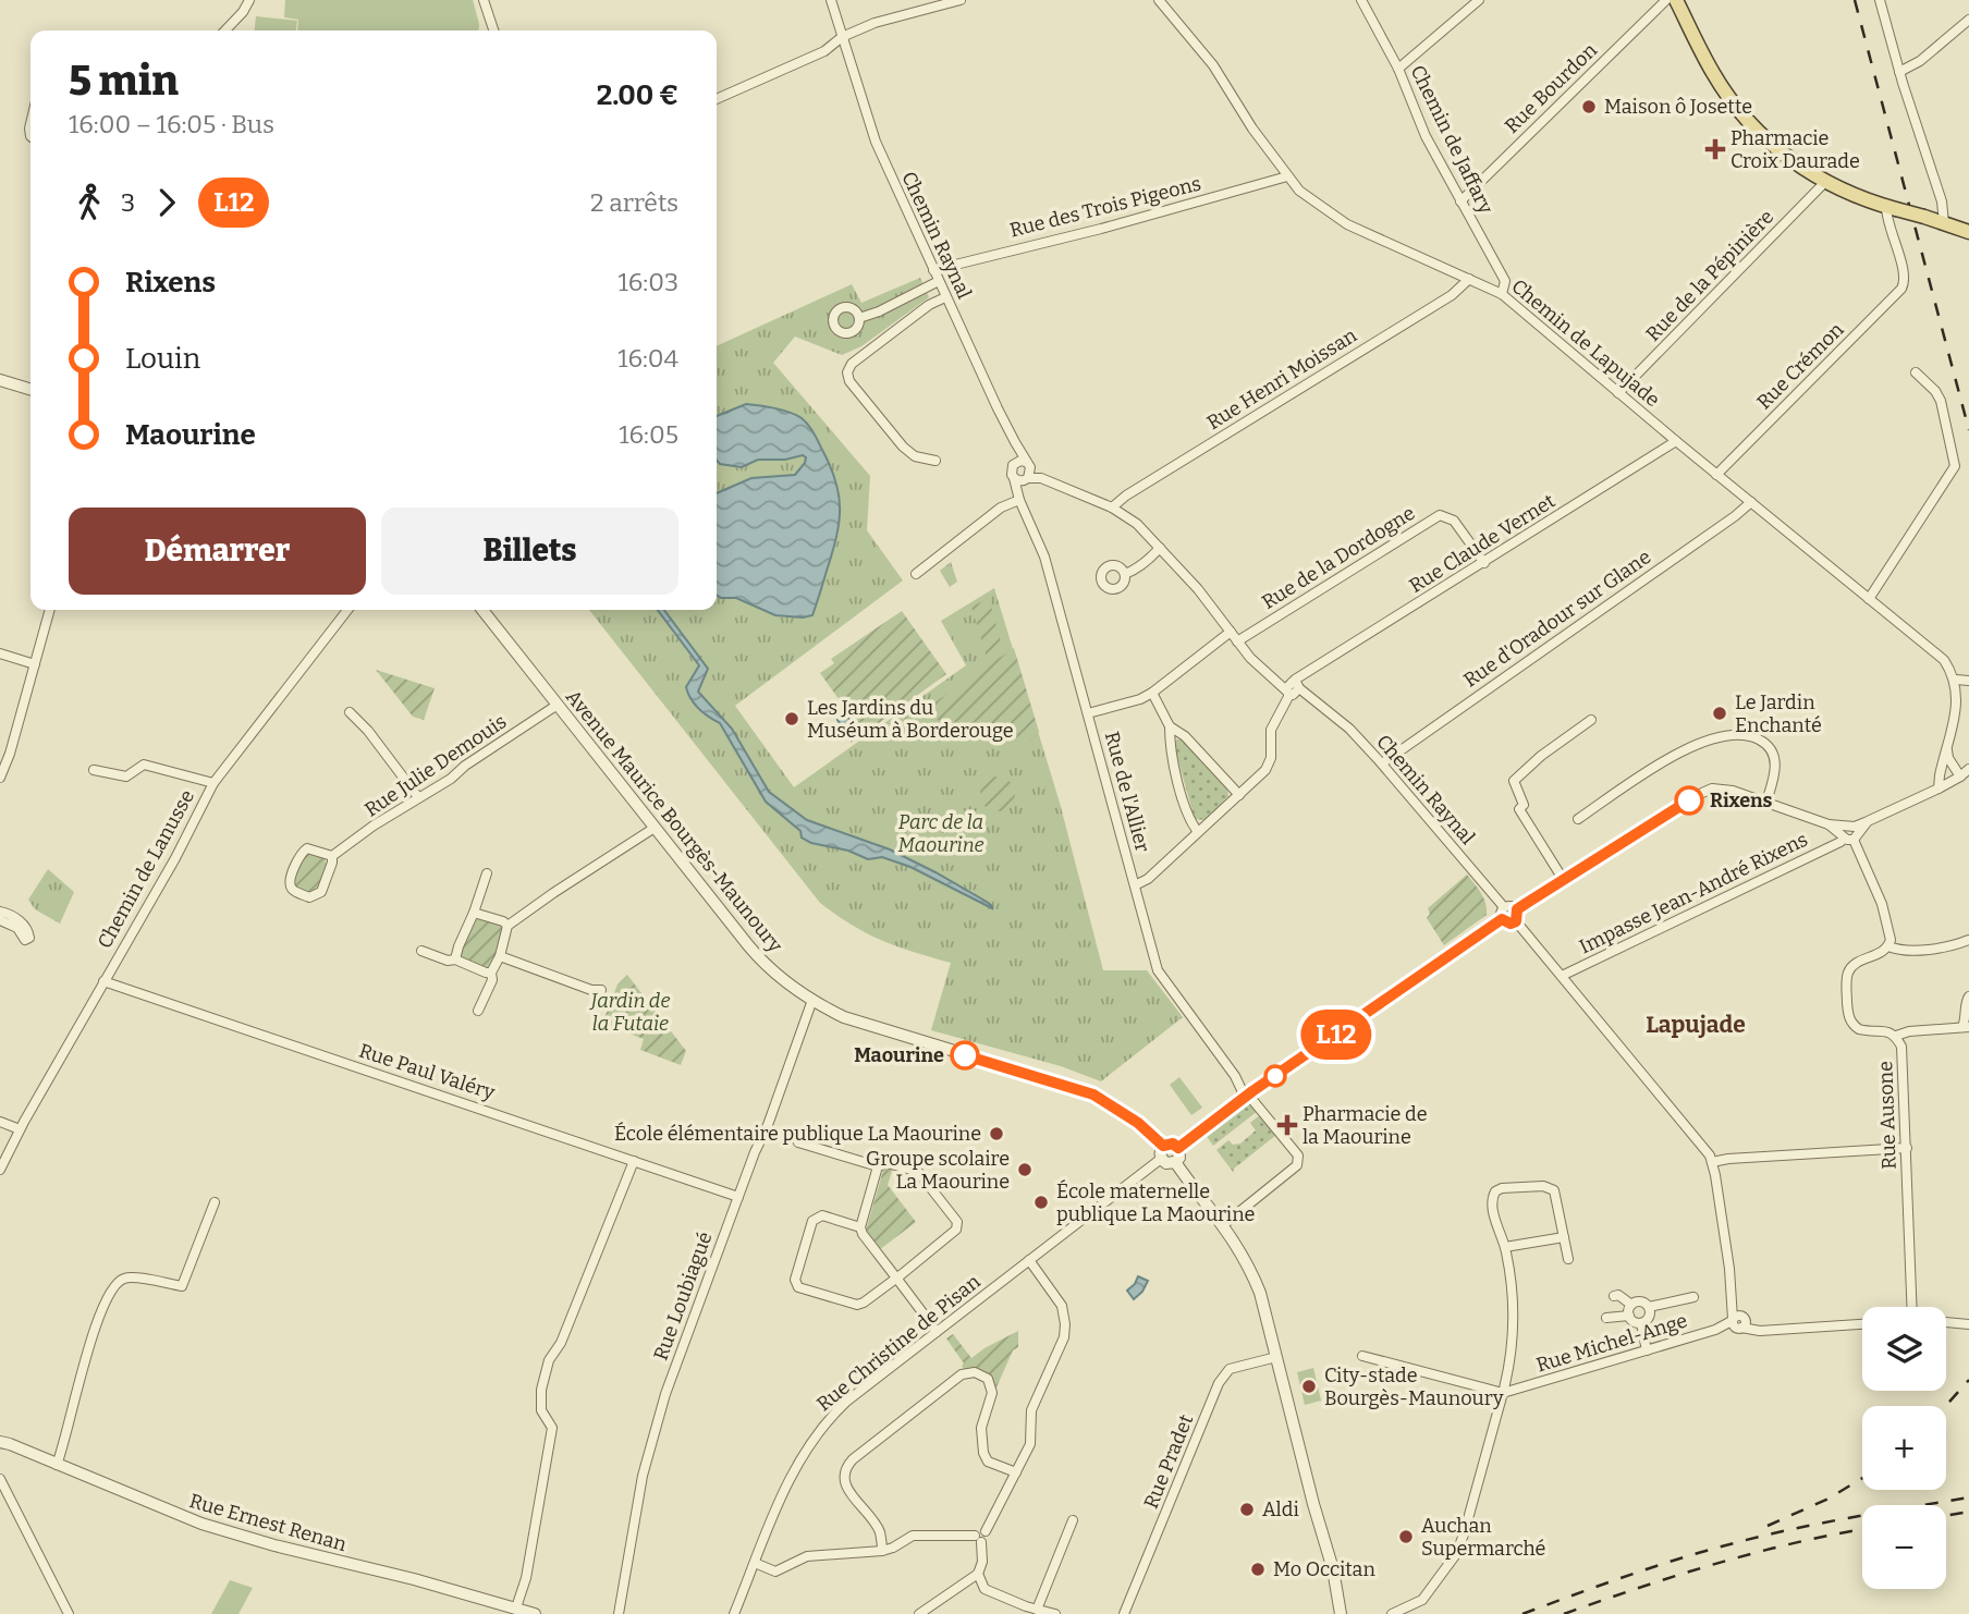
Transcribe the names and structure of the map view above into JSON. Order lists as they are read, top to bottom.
{
  "streets": {
    "street": [
      "Rue Bourdon",
      "Chemin de Jaffary",
      "Rue des Trois Pigeons",
      "Chemin Raynal",
      "Rue de la Pépinière",
      "Chemin de Lapujade",
      "Rue Crémon",
      "Rue Henri Moissan",
      "Rue Claude Vernet",
      "Rue de la Dordogne",
      "Rue d'Oradour sur Glane",
      "Rue Julie Demouis",
      "Rue de l'Allier",
      "Avenue Maurice Bourgès-Maunoury",
      "Chemin de Lanusse",
      "Impasse Jean-André Rixens",
      "Rue Paul Valéry",
      "Rue Ausone",
      "Rue Loubiagué",
      "Rue Christine de Pisan",
      "Rue Michel-Ange",
      "Rue Pradet",
      "Rue Ernest Renan"
    ]
  },
  "crossings": [
    ["Rue Bourdon", "Chemin de Jaffary"],
    ["Chemin de Jaffary", "Chemin de Lapujade"],
    ["Rue des Trois Pigeons", "Chemin Raynal"],
    ["Rue des Trois Pigeons", "Chemin de Lapujade"],
    ["Chemin Raynal", "Rue Henri Moissan"],
    ["Chemin Raynal", "Rue Claude Vernet"],
    ["Chemin Raynal", "Rue de la Dordogne"],
    ["Chemin Raynal", "Rue d'Oradour sur Glane"],
    ["Chemin Raynal", "Rue de l'Allier"],
    ["Rue de la Pépinière", "Chemin de Lapujade"],
    ["Chemin de Lapujade", "Rue Crémon"],
    ["Chemin de Lapujade", "Rue Henri Moissan"],
    ["Chemin de Lapujade", "Rue Claude Vernet"],
    ["Chemin de Lapujade", "Rue d'Oradour sur Glane"],
    ["Rue Claude Vernet", "Rue de la Dordogne"],
    ["Rue Claude Vernet", "Rue de l'Allier"],
    ["Rue Julie Demouis", "Avenue Maurice Bourgès-Maunoury"],
    ["Avenue Maurice Bourgès-Maunoury", "Rue Loubiagué"],
    ["Avenue Maurice Bourgès-Maunoury", "Rue Christine de Pisan"],
    ["Chemin de Lanusse", "Rue Paul Valéry"],
    ["Rue Paul Valéry", "Rue Loubiagué"]
  ],
  "districts": ["Lapujade"],
  "parks": ["Parc de la Maourine", "Jardin de la Futaie"],
  "places": {
    "other": [
      "Maison ô Josette",
      "Le Jardin Enchanté",
      "Les Jardins du Muséum à Borderouge",
      "Rixens",
      "Maourine",
      "École élémentaire publique La Maourine",
      "Groupe scolaire La Maourine",
      "École maternelle publique La Maourine",
      "City-stade Bourgès-Maunoury",
      "Aldi",
      "Auchan Supermarché",
      "Mo Occitan"
    ],
    "health": ["Pharmacie Croix Daurade", "Pharmacie de la Maourine"]
  },
  "lines": ["bus line L12"],
  "page": {
    "on_map": "L12",
    "heading": ["5 min", "16:00 – 16:05 · Bus", "2.00 €"],
    "legs": ["3", "L12", "2 arrêts"],
    "list": [
      {
        "name": "Rixens",
        "value": "16:03"
      },
      {
        "name": "Louin",
        "value": "16:04"
      },
      {
        "name": "Maourine",
        "value": "16:05"
      }
    ],
    "buttons": ["Démarrer", "Billets"],
    "map_buttons": ["+", "−"]
  }
}
